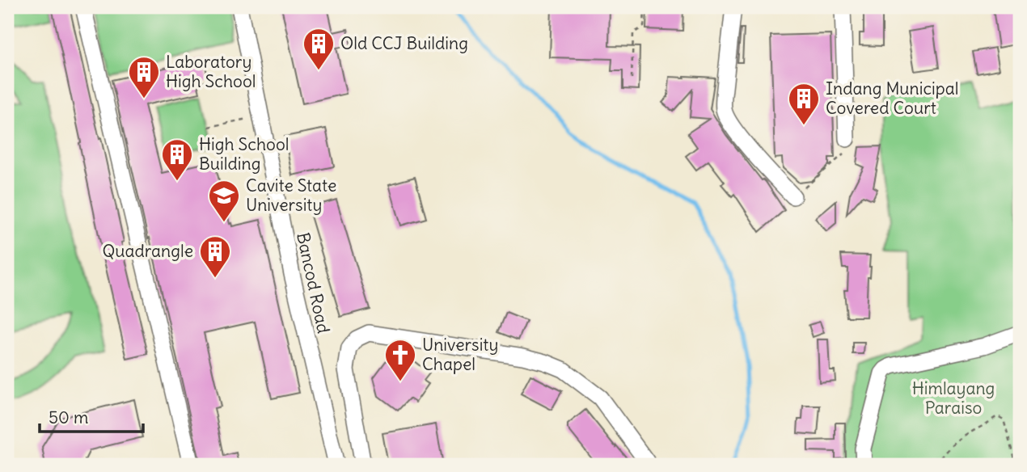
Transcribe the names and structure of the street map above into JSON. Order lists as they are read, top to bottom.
{
  "streets": {
    "street": ["Bancod Road"]
  },
  "parks": ["Himlayang Paraiso"],
  "places": {
    "building": [
      "Old CCJ Building",
      "Laboratory High School",
      "Indang Municipal Covered Court",
      "High School Building",
      "Quadrangle"
    ],
    "school or university": ["Cavite State University"],
    "church": ["University Chapel"]
  },
  "scale_bar": "50 m"
}
